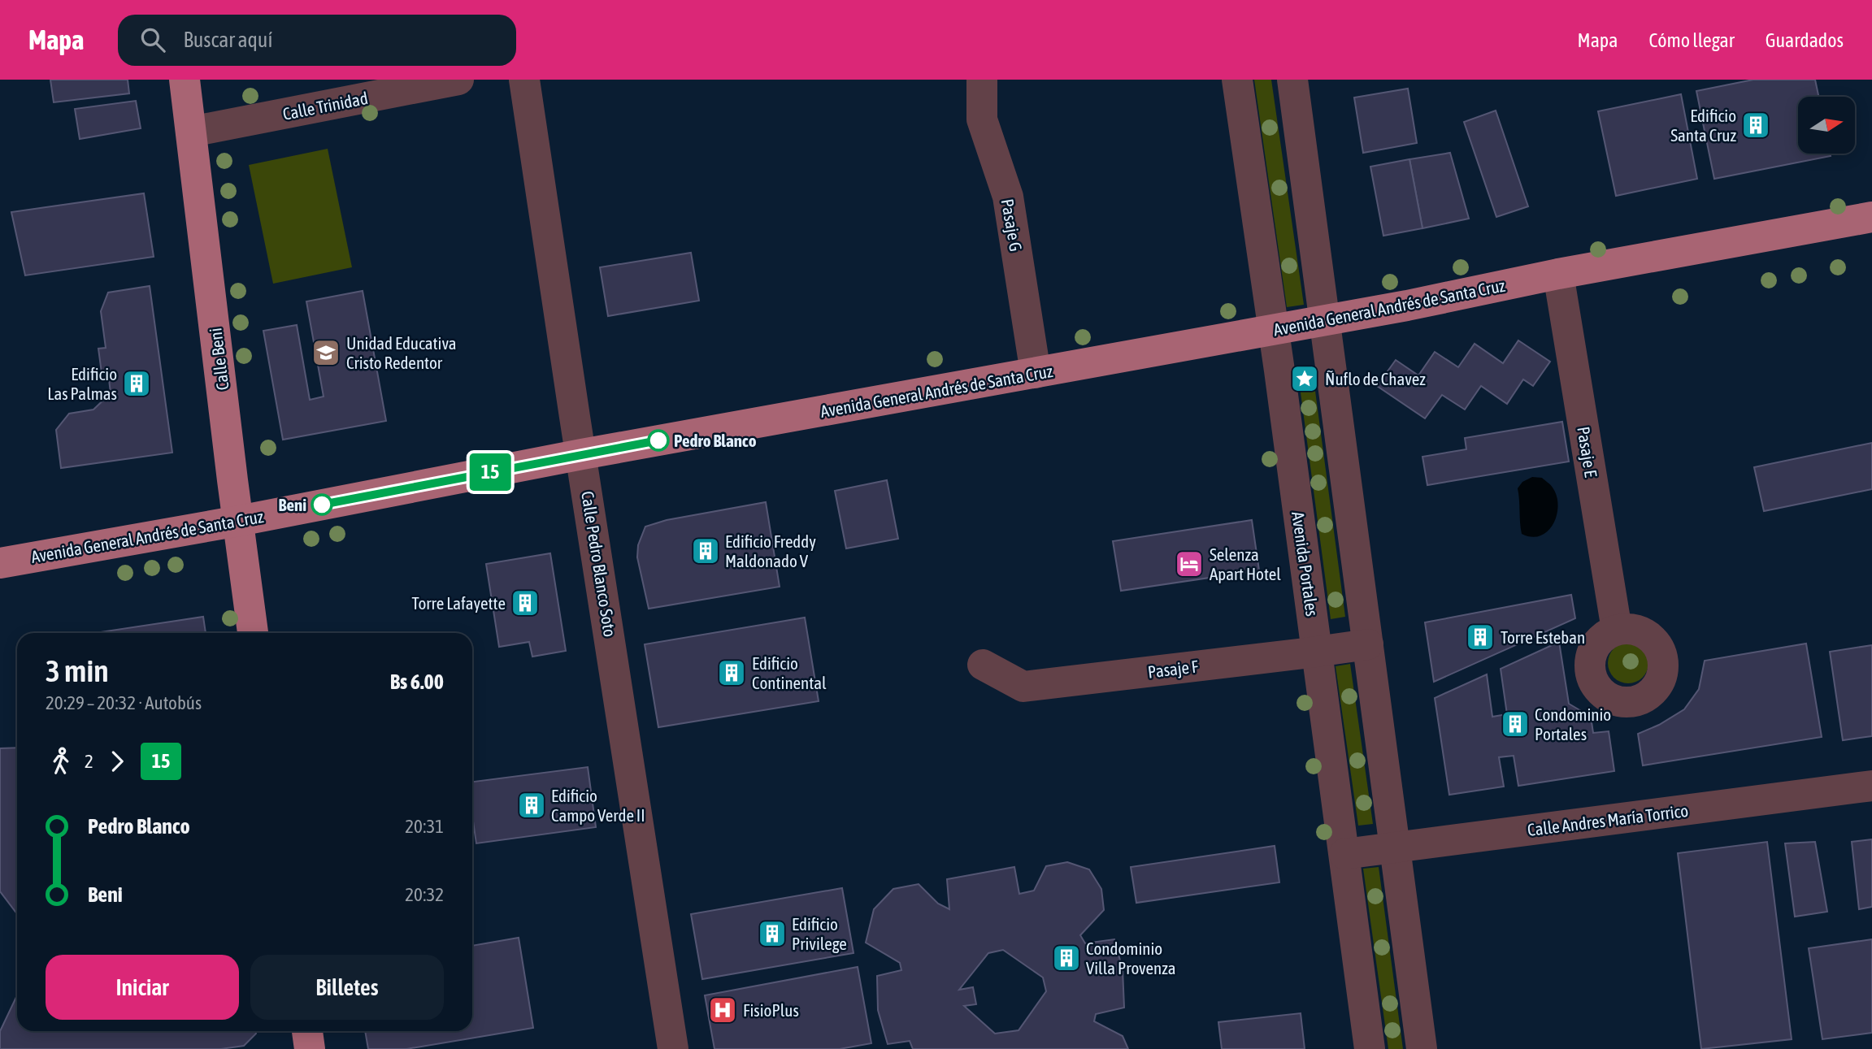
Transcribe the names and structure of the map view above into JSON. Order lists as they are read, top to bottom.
{
  "streets": {
    "main road": ["Avenida General Andrés de Santa Cruz", "Calle Beni"],
    "street": [
      "Calle Trinidad",
      "Pasaje G",
      "Pasaje E",
      "Calle Pedro Blanco Soto",
      "Avenida Portales",
      "Pasaje F",
      "Calle Andres María Torrico"
    ]
  },
  "crossings": [
    ["Calle Trinidad", "Calle Beni"],
    ["Pasaje G", "Avenida General Andrés de Santa Cruz"],
    ["Avenida General Andrés de Santa Cruz", "Calle Beni"],
    ["Avenida General Andrés de Santa Cruz", "Pasaje E"],
    ["Avenida General Andrés de Santa Cruz", "Calle Pedro Blanco Soto"],
    ["Avenida General Andrés de Santa Cruz", "Avenida Portales"],
    ["Avenida Portales", "Pasaje F"],
    ["Avenida Portales", "Calle Andres María Torrico"]
  ],
  "places": {
    "building": [
      "Edificio Santa Cruz",
      "Edificio Las Palmas",
      "Edificio Freddy Maldonado V",
      "Torre Lafayette",
      "Torre Esteban",
      "Edificio Continental",
      "Condominio Portales",
      "Edificio Campo Verde II",
      "Edificio Privilege",
      "Condominio Villa Provenza"
    ],
    "school or university": ["Unidad Educativa Cristo Redentor"],
    "place": ["Ñuflo de Chavez"],
    "other": ["Pedro Blanco", "Beni"],
    "hotel": ["Selenza Apart Hotel"],
    "hospital": ["FisioPlus"]
  },
  "lines": ["bus line 15"],
  "north": "right",
  "page": {
    "header": "Mapa",
    "search": "Buscar aquí",
    "nav": ["Mapa", "Cómo llegar", "Guardados"],
    "on_map": "15",
    "heading": ["3 min", "20:29 – 20:32 · Autobús", "Bs 6.00"],
    "legs": ["2", "15"],
    "list": [
      {
        "name": "Pedro Blanco",
        "value": "20:31"
      },
      {
        "name": "Beni",
        "value": "20:32"
      }
    ],
    "buttons": ["Iniciar", "Billetes"]
  }
}
